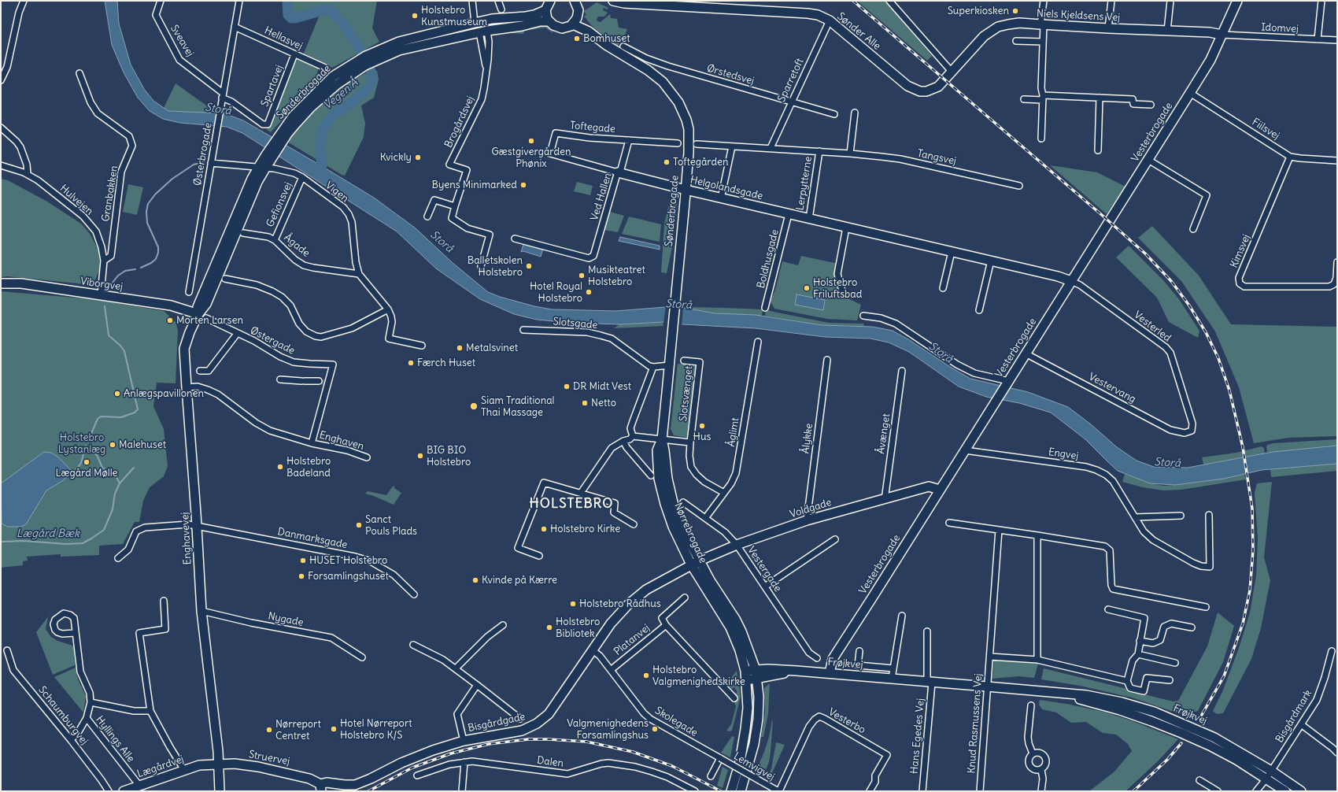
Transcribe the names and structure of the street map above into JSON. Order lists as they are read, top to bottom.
{
  "streets": {
    "street": [
      "Niels Kjeldsens Vej",
      "Idomvej",
      "Sønder Alle",
      "Hellasvej",
      "Sveavej",
      "Ørstedsvej",
      "Sparretoft",
      "Spartavej",
      "Sønderbrogade",
      "Brogårdsvej",
      "Toftegade",
      "Fiilsvej",
      "Vesterbrogade",
      "Østerbrogade",
      "Tangsvej",
      "Lerpytterne",
      "Helgolandsgade",
      "Vigen",
      "Granbakken",
      "Ved Hallen",
      "Hulvejen",
      "Gefionsvej",
      "Ågade",
      "Kimsvej",
      "Boldhusgade",
      "Viborgvej",
      "Slotsgade",
      "Vesterled",
      "Østergade",
      "Vestervang",
      "Slotsvænget",
      "Åglimt",
      "Åvænget",
      "Ålykke",
      "Enghaven",
      "Engvej",
      "Voldgade",
      "Nørrebrogade",
      "Enghavevej",
      "Danmarksgade",
      "Vestergade",
      "Nygade",
      "Platanvej",
      "Frøjkvej",
      "Schaumburgvej",
      "Bisgårdmark",
      "Vesterbo",
      "Skolegade",
      "Bisgårdgade",
      "Knud Rasmussens Vej",
      "Hans Egedes Vej",
      "Hyllings Alle",
      "Struervej",
      "Dalen",
      "Lægårdvej",
      "Lemvigvej"
    ]
  },
  "crossings": [
    ["Niels Kjeldsens Vej", "Idomvej"],
    ["Niels Kjeldsens Vej", "Sønder Alle"],
    ["Niels Kjeldsens Vej", "Vesterbrogade"],
    ["Idomvej", "Vesterbrogade"],
    ["Sønder Alle", "Sparretoft"],
    ["Hellasvej", "Spartavej"],
    ["Hellasvej", "Østerbrogade"],
    ["Sveavej", "Spartavej"],
    ["Sveavej", "Østerbrogade"],
    ["Ørstedsvej", "Sparretoft"],
    ["Sparretoft", "Tangsvej"],
    ["Sønderbrogade", "Brogårdsvej"],
    ["Sønderbrogade", "Helgolandsgade"],
    ["Sønderbrogade", "Vigen"],
    ["Sønderbrogade", "Viborgvej"],
    ["Sønderbrogade", "Nørrebrogade"],
    ["Sønderbrogade", "Enghavevej"],
    ["Toftegade", "Helgolandsgade"],
    ["Toftegade", "Ved Hallen"],
    ["Fiilsvej", "Vesterbrogade"],
    ["Fiilsvej", "Kimsvej"],
    ["Vesterbrogade", "Helgolandsgade"],
    ["Vesterbrogade", "Vesterled"],
    ["Vesterbrogade", "Vestervang"],
    ["Vesterbrogade", "Engvej"],
    ["Vesterbrogade", "Voldgade"],
    ["Vesterbrogade", "Frøjkvej"],
    ["Østerbrogade", "Vigen"],
    ["Tangsvej", "Lerpytterne"],
    ["Lerpytterne", "Helgolandsgade"],
    ["Helgolandsgade", "Ved Hallen"],
    ["Helgolandsgade", "Boldhusgade"],
    ["Helgolandsgade", "Vesterled"],
    ["Vigen", "Gefionsvej"],
    ["Vigen", "Ågade"],
    ["Granbakken", "Hulvejen"],
    ["Hulvejen", "Viborgvej"],
    ["Gefionsvej", "Ågade"],
    ["Viborgvej", "Enghavevej"],
    ["Vesterled", "Vestervang"],
    ["Slotsvænget", "Åglimt"],
    ["Åglimt", "Vestergade"],
    ["Åvænget", "Voldgade"],
    ["Ålykke", "Voldgade"],
    ["Enghaven", "Enghavevej"],
    ["Voldgade", "Nørrebrogade"],
    ["Voldgade", "Vestergade"],
    ["Voldgade", "Bisgårdgade"],
    ["Nørrebrogade", "Frøjkvej"],
    ["Nørrebrogade", "Bisgårdgade"],
    ["Enghavevej", "Danmarksgade"],
    ["Enghavevej", "Nygade"],
    ["Enghavevej", "Struervej"],
    ["Platanvej", "Skolegade"],
    ["Frøjkvej", "Bisgårdmark"],
    ["Frøjkvej", "Knud Rasmussens Vej"],
    ["Frøjkvej", "Hans Egedes Vej"],
    ["Vesterbo", "Lemvigvej"],
    ["Skolegade", "Bisgårdgade"],
    ["Skolegade", "Lemvigvej"],
    ["Bisgårdgade", "Struervej"],
    ["Hyllings Alle", "Lægårdvej"],
    ["Struervej", "Lægårdvej"]
  ],
  "districts": ["HOLSTEBRO"],
  "water": ["Vegen Å", "Storå", "Lægård Bæk"],
  "parks": ["Holstebro Lystanlæg"],
  "places": [
    "Superkiosken",
    "Holstebro Kunstmuseum",
    "Bomhuset",
    "Gæstgivergården Phønix",
    "Kvickly",
    "Toftegården",
    "Byens Minimarked",
    "Balletskolen Holstebro",
    "Musikteatret Holstebro",
    "Holstebro Friluftsbad",
    "Hotel Royal Holstebro",
    "Morten Larsen",
    "Metalsvinet",
    "Færch Huset",
    "DR Midt Vest",
    "Anlægspavillonen",
    "Netto",
    "Siam Traditional Thai Massage",
    "Hus",
    "Malehuset",
    "BIG BIO Holstebro",
    "Lægård Mølle",
    "Holstebro Badeland",
    "Sanct Pouls Plads",
    "Holstebro Kirke",
    "HUSET Holstebro",
    "Forsamlingshuset",
    "Kvinde på Kærre",
    "Holstebro Rådhus",
    "Holstebro Bibliotek",
    "Holstebro Valgmenighedskirke",
    "Hotel Nørreport Holstebro K/S",
    "Valgmenighedens Forsamlingshus",
    "Nørreport Centret"
  ]
}
